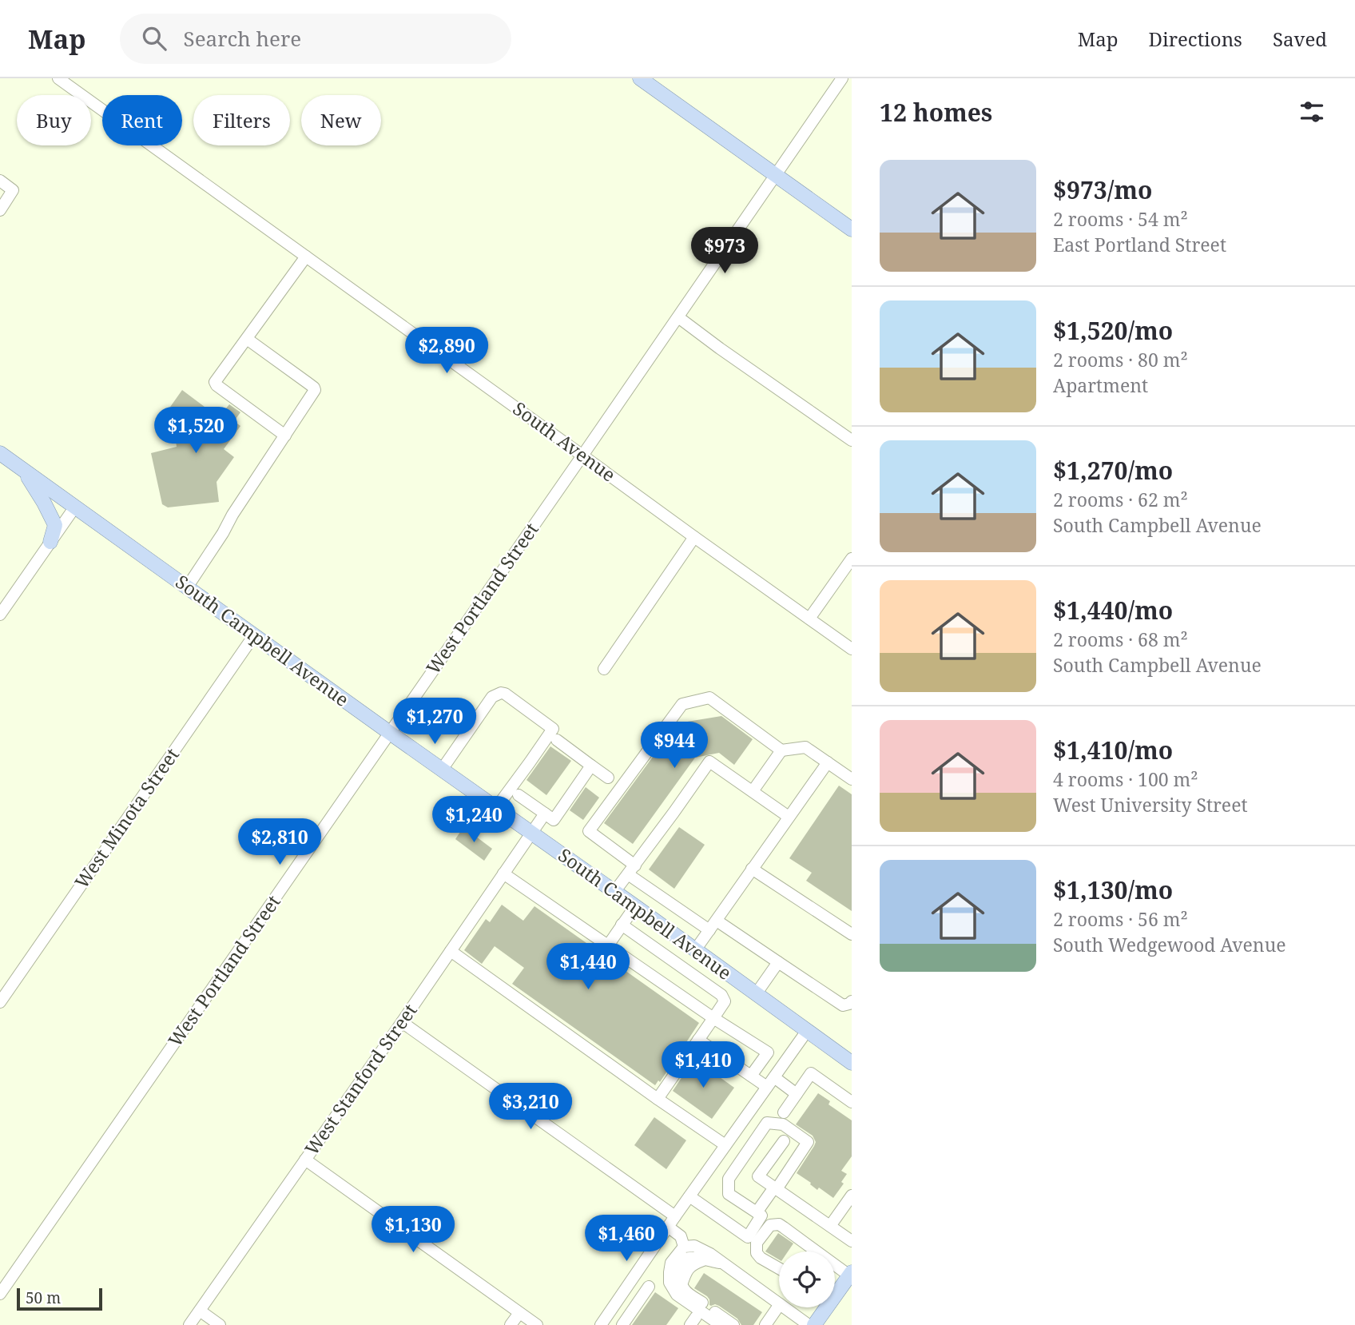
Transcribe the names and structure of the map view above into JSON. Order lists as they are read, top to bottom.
{
  "streets": {
    "main road": ["South Campbell Avenue"],
    "street": [
      "South Avenue",
      "West Portland Street",
      "West Minota Street",
      "West Stanford Street"
    ]
  },
  "crossings": [
    ["South Avenue", "West Portland Street"],
    ["West Portland Street", "South Campbell Avenue"],
    ["South Campbell Avenue", "West Minota Street"],
    ["South Campbell Avenue", "West Stanford Street"]
  ],
  "scale_bar": "50 m",
  "page": {
    "header": "Map",
    "search": "Search here",
    "nav": ["Map", "Directions", "Saved"],
    "heading": "12 homes",
    "chip": [
      "Buy",
      "Rent",
      "Filters",
      "New"
    ],
    "list": [
      {
        "name": "$973/mo",
        "note": "2 rooms · 54 m² · East Portland Street"
      },
      {
        "name": "$1,520/mo",
        "note": "2 rooms · 80 m² · Apartment"
      },
      {
        "name": "$1,270/mo",
        "note": "2 rooms · 62 m² · South Campbell Avenue"
      },
      {
        "name": "$1,440/mo",
        "note": "2 rooms · 68 m² · South Campbell Avenue"
      },
      {
        "name": "$1,410/mo",
        "note": "4 rooms · 100 m² · West University Street"
      },
      {
        "name": "$1,130/mo",
        "note": "2 rooms · 56 m² · South Wedgewood Avenue"
      }
    ],
    "price": [
      "$973",
      "$2,890",
      "$1,520",
      "$1,270",
      "$944",
      "$1,240",
      "$2,810",
      "$1,440",
      "$1,410",
      "$3,210",
      "$1,130",
      "$1,460"
    ],
    "scale": "50 m"
  }
}
